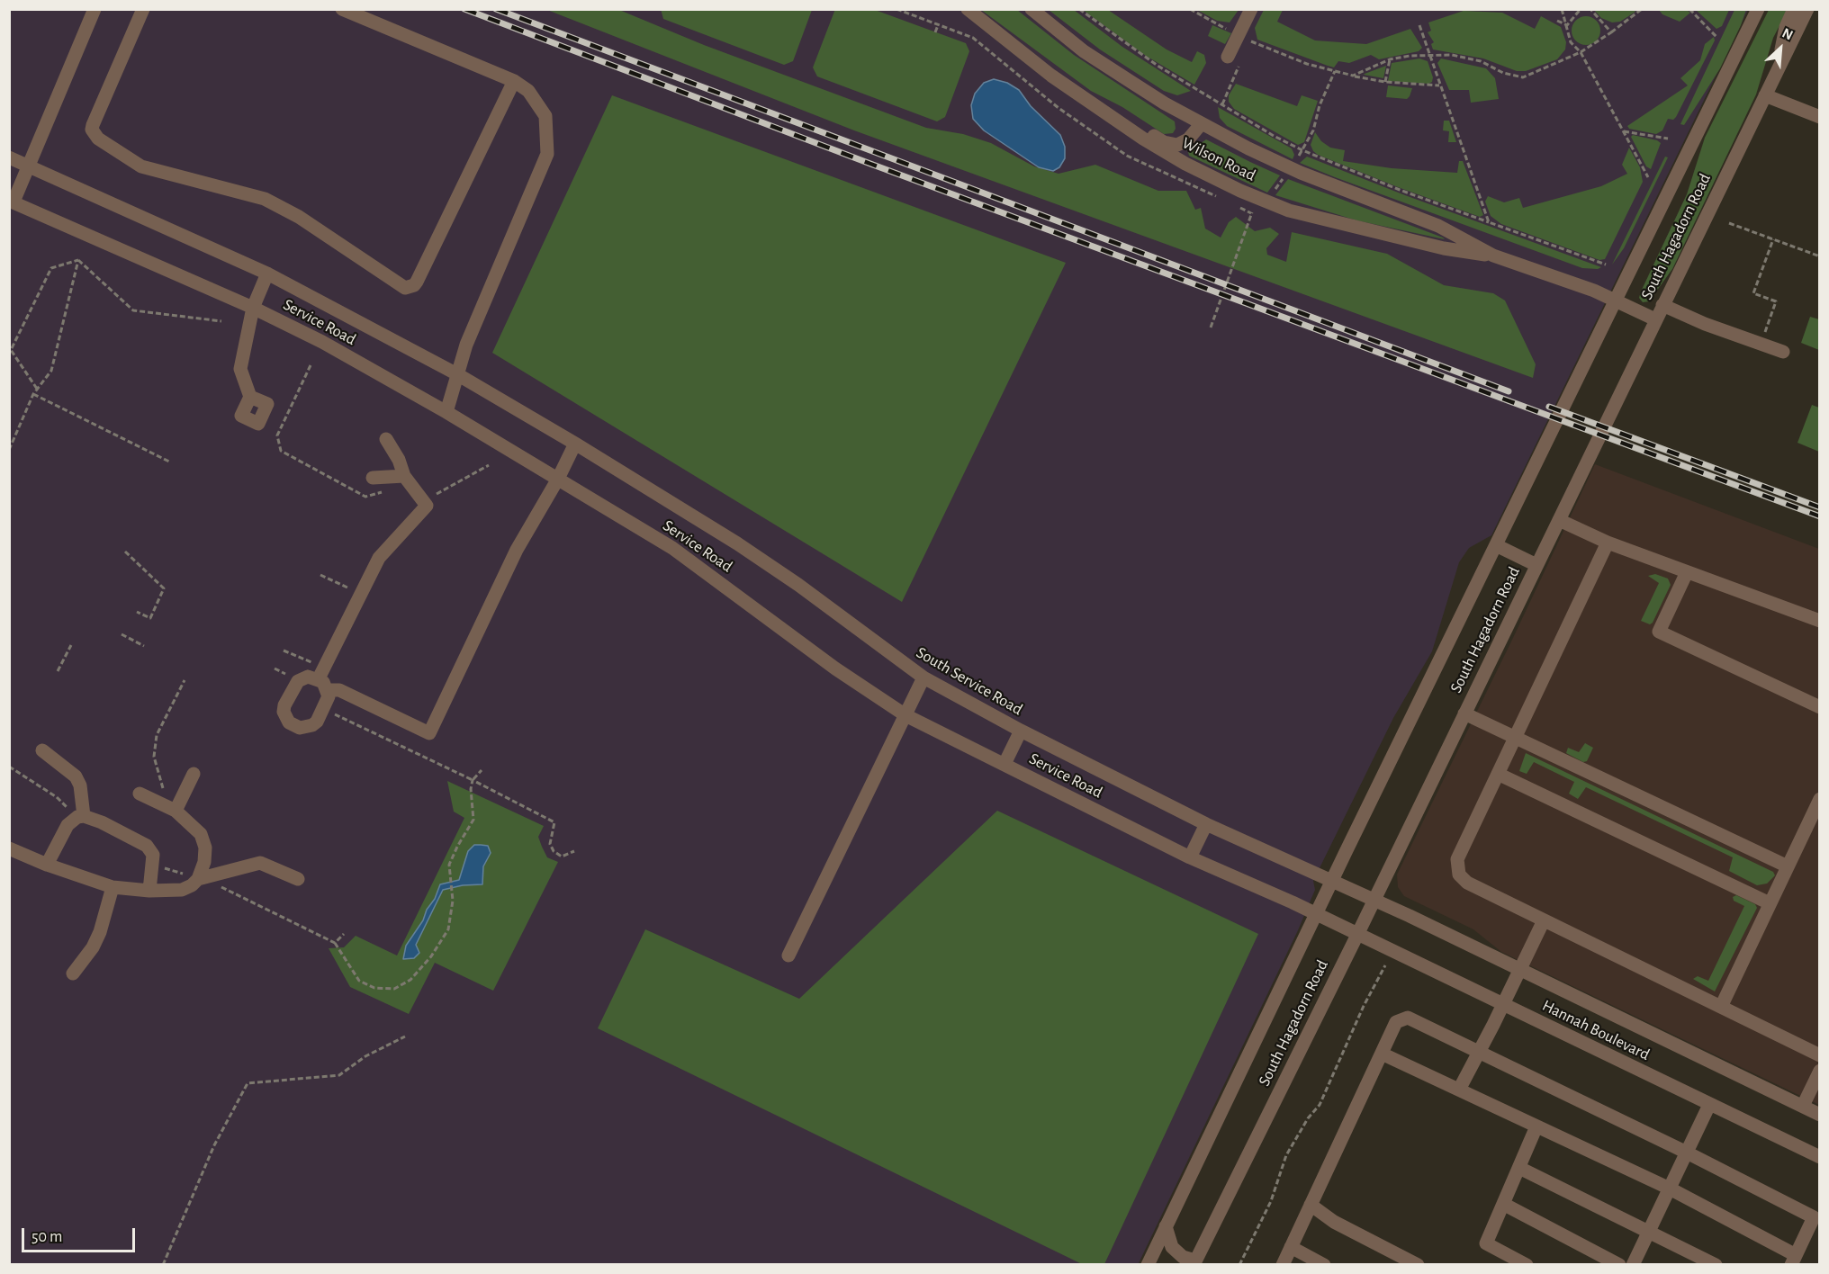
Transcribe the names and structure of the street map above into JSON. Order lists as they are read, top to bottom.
{
  "streets": {
    "street": [
      "Wilson Road",
      "South Hagadorn Road",
      "Service Road",
      "South Service Road",
      "Hannah Boulevard"
    ]
  },
  "crossings": [
    ["Wilson Road", "South Hagadorn Road"],
    ["South Hagadorn Road", "Service Road"],
    ["South Hagadorn Road", "South Service Road"],
    ["South Hagadorn Road", "Hannah Boulevard"],
    ["Service Road", "South Service Road"],
    ["Service Road", "Hannah Boulevard"],
    ["South Service Road", "Hannah Boulevard"]
  ],
  "scale_bar": "50 m",
  "north": "top right"
}
